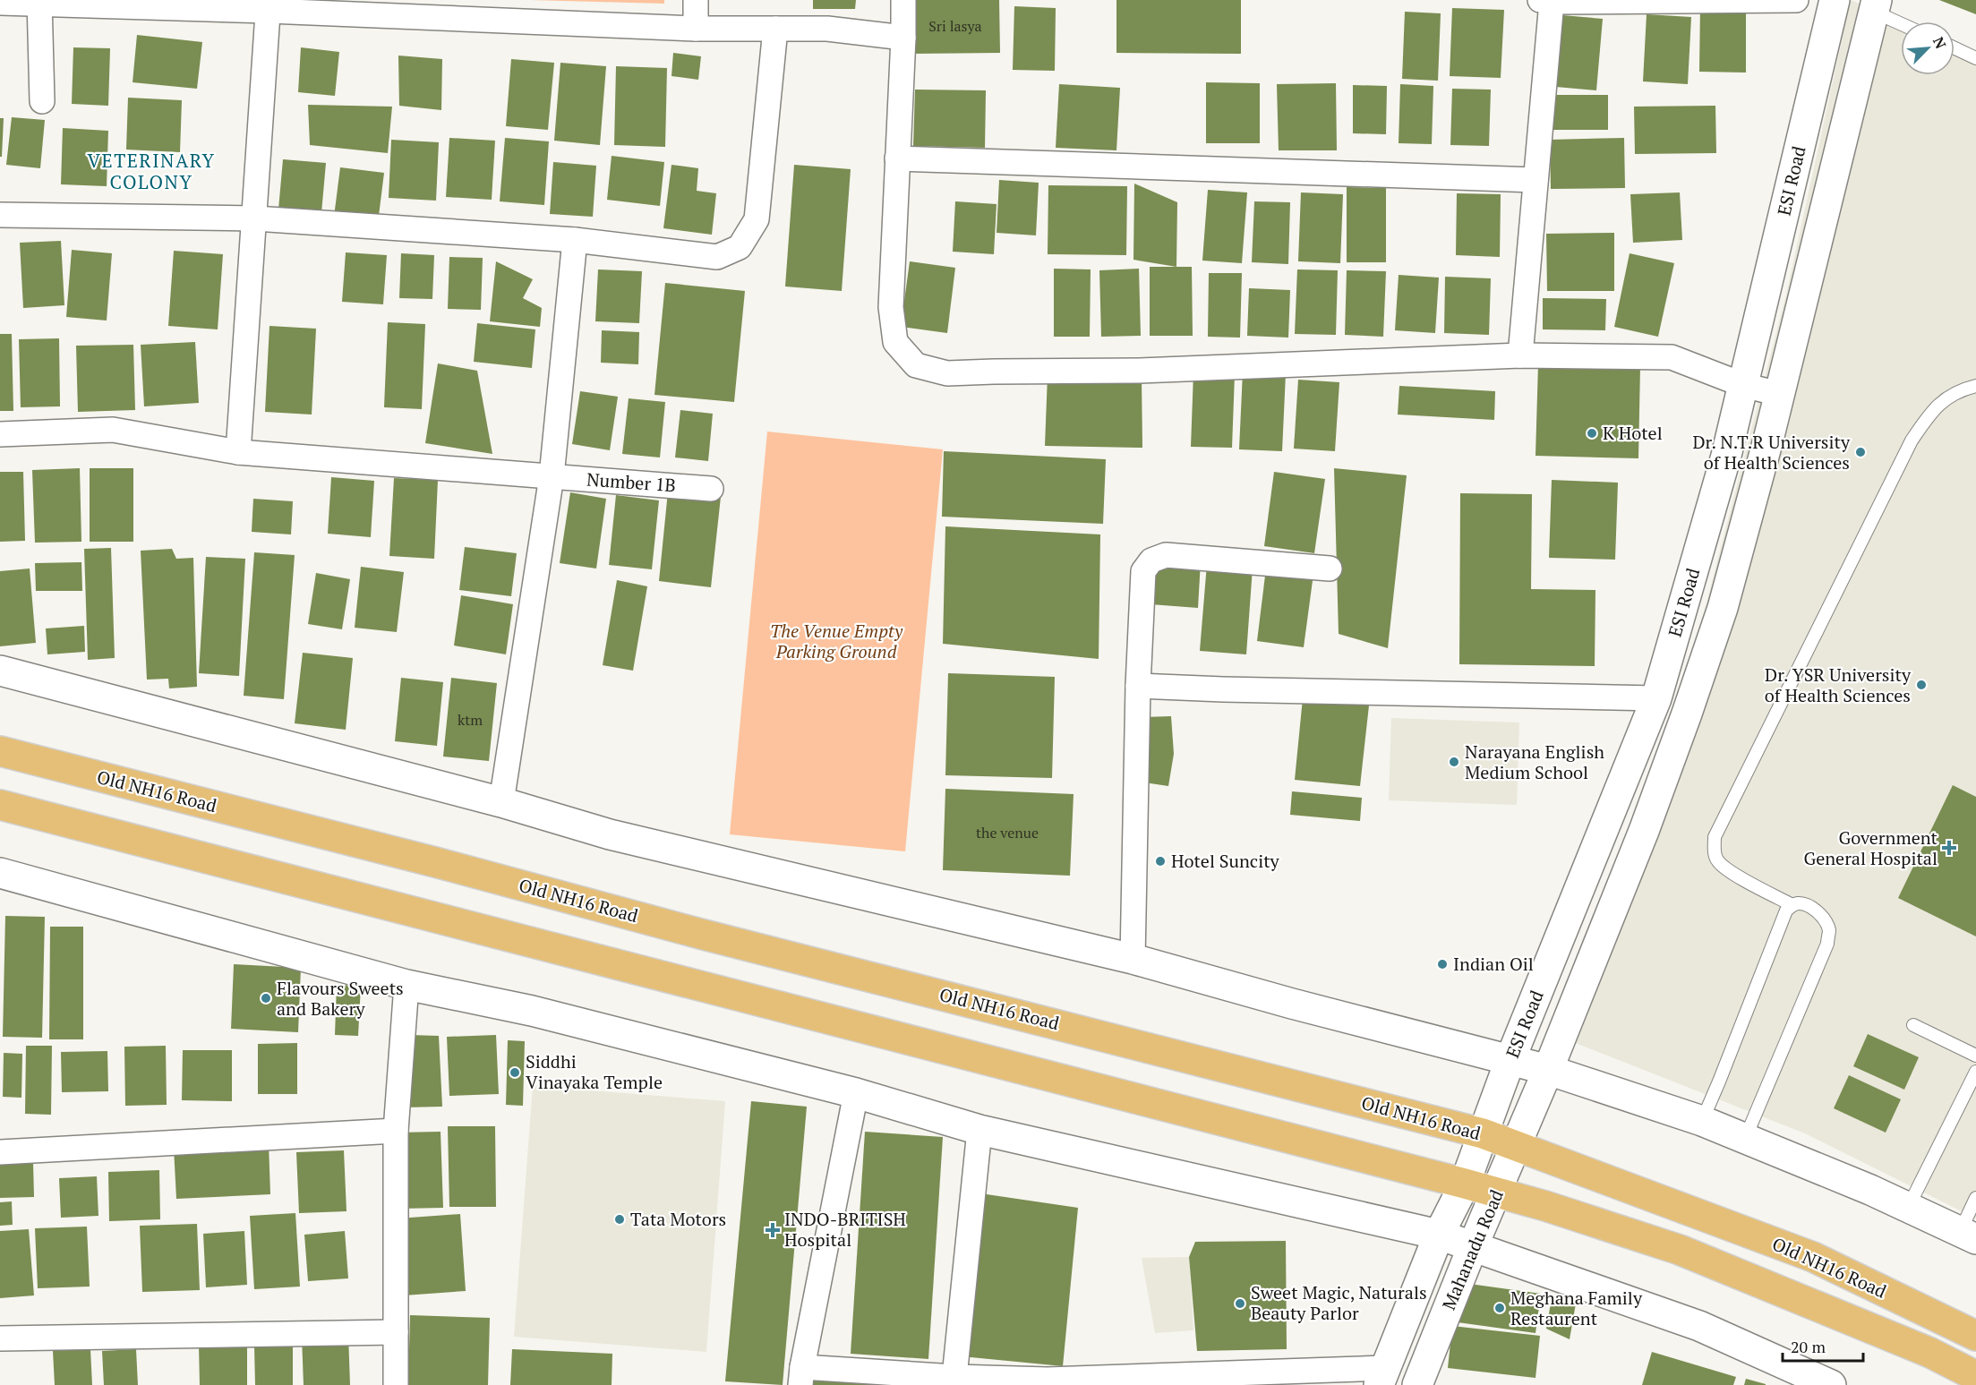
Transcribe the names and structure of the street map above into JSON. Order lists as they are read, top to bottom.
{
  "streets": {
    "main road": ["Old NH16 Road"],
    "street": ["ESI Road", "Number 1B", "Mahanadu Road"]
  },
  "crossings": [
    ["ESI Road", "Old NH16 Road"],
    ["ESI Road", "Mahanadu Road"],
    ["Old NH16 Road", "Mahanadu Road"]
  ],
  "districts": ["VETERINARY COLONY"],
  "parks": ["The Venue Empty Parking Ground"],
  "places": {
    "other": [
      "K Hotel",
      "Dr. N.T.R University of Health Sciences",
      "Dr. YSR University of Health Sciences",
      "Narayana English Medium School",
      "Hotel Suncity",
      "Indian Oil",
      "Flavours Sweets and Bakery",
      "Siddhi Vinayaka Temple",
      "Tata Motors",
      "Sweet Magic, Naturals Beauty Parlor",
      "Meghana Family Restaurent"
    ],
    "health": ["Government General Hospital", "INDO-BRITISH Hospital"]
  },
  "house_numbers": ["Sri lasya", "ktm", "the venue"],
  "scale_bar": "20 m",
  "north": "top right"
}
